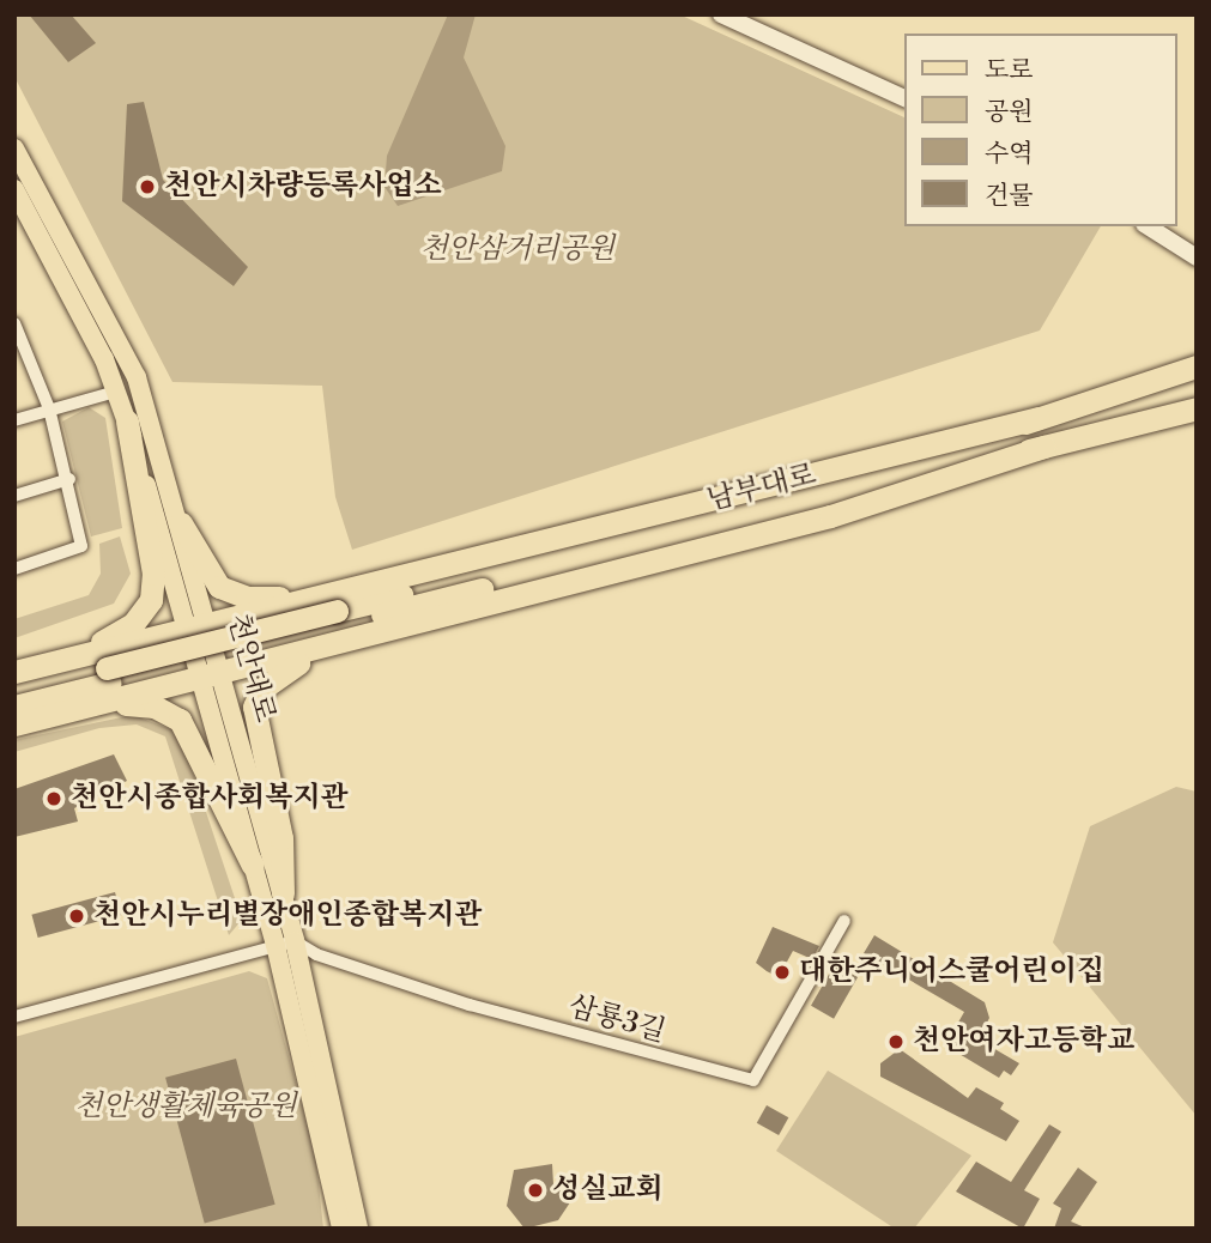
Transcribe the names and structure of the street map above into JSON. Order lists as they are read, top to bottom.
{
  "streets": {
    "highway": ["남부대로"],
    "main road": ["천안대로"],
    "street": ["삼룡3길"]
  },
  "crossings": [
    ["천안대로", "삼룡3길"]
  ],
  "parks": ["천안삼거리공원", "천안생활체육공원"],
  "places": [
    "천안시차량등록사업소",
    "천안시종합사회복지관",
    "천안시누리별장애인종합복지관",
    "대한주니어스쿨어린이집",
    "천안여자고등학교",
    "성실교회"
  ],
  "legend": [
    "도로",
    "공원",
    "수역",
    "건물"
  ]
}
